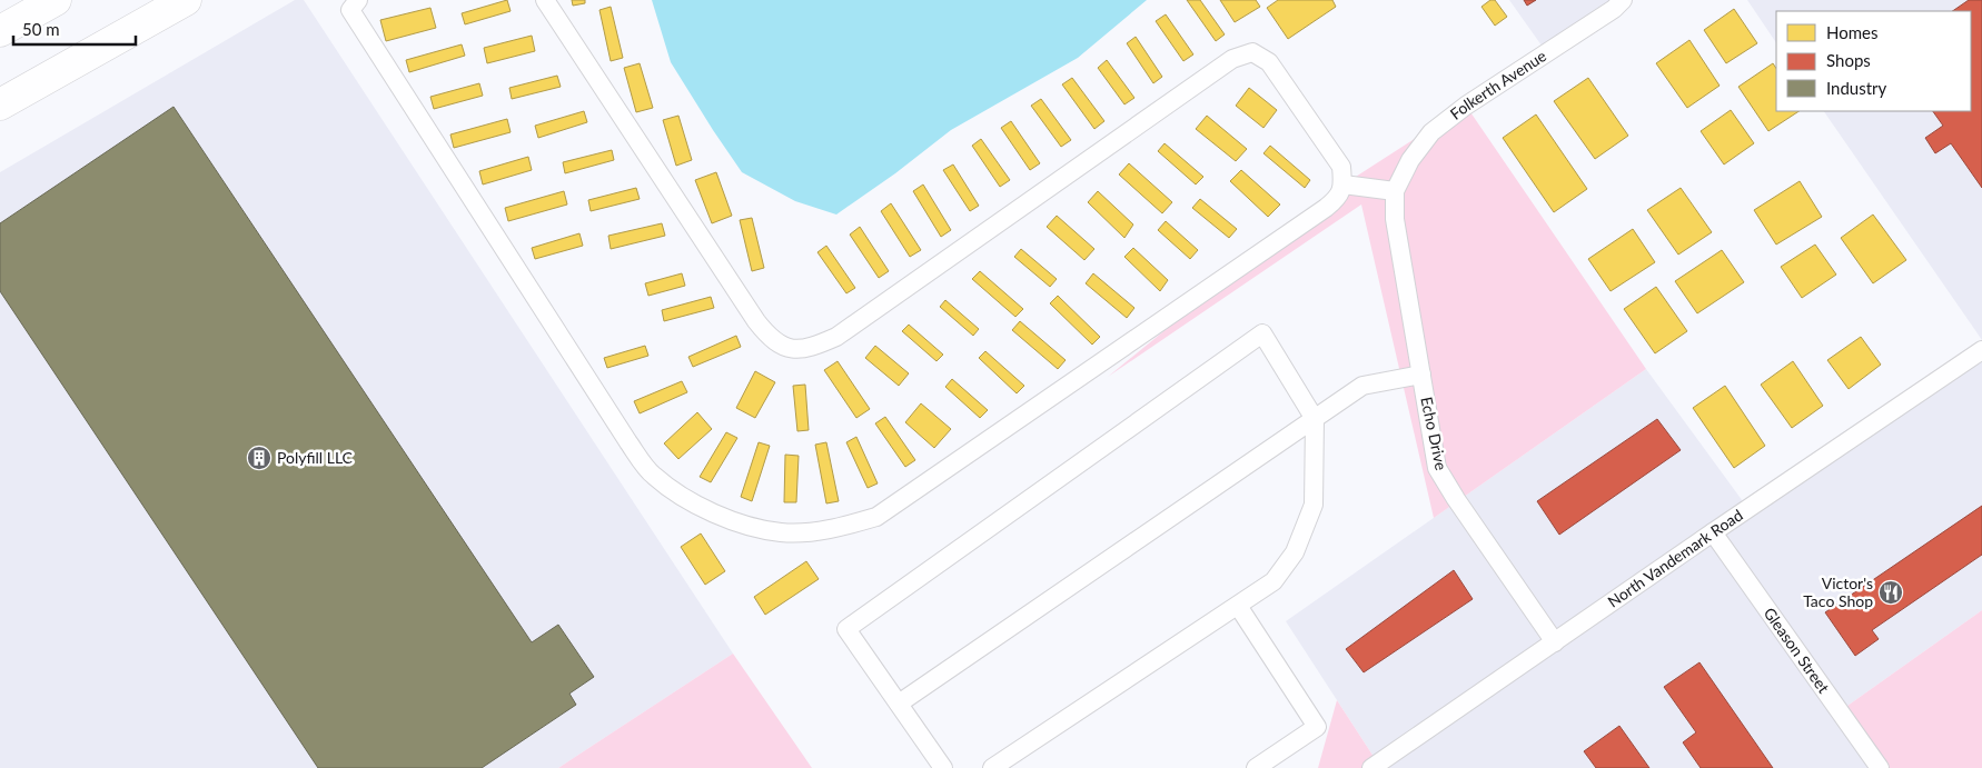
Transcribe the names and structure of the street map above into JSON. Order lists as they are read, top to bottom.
{
  "streets": {
    "street": [
      "Folkerth Avenue",
      "Echo Drive",
      "North Vandemark Road",
      "Gleason Street"
    ]
  },
  "crossings": [
    ["Folkerth Avenue", "Echo Drive"],
    ["Echo Drive", "North Vandemark Road"],
    ["North Vandemark Road", "Gleason Street"]
  ],
  "places": {
    "building": ["Polyfill LLC"],
    "restaurant": ["Victor's Taco Shop"]
  },
  "legend": ["Homes", "Shops", "Industry"],
  "scale_bar": "50 m"
}
